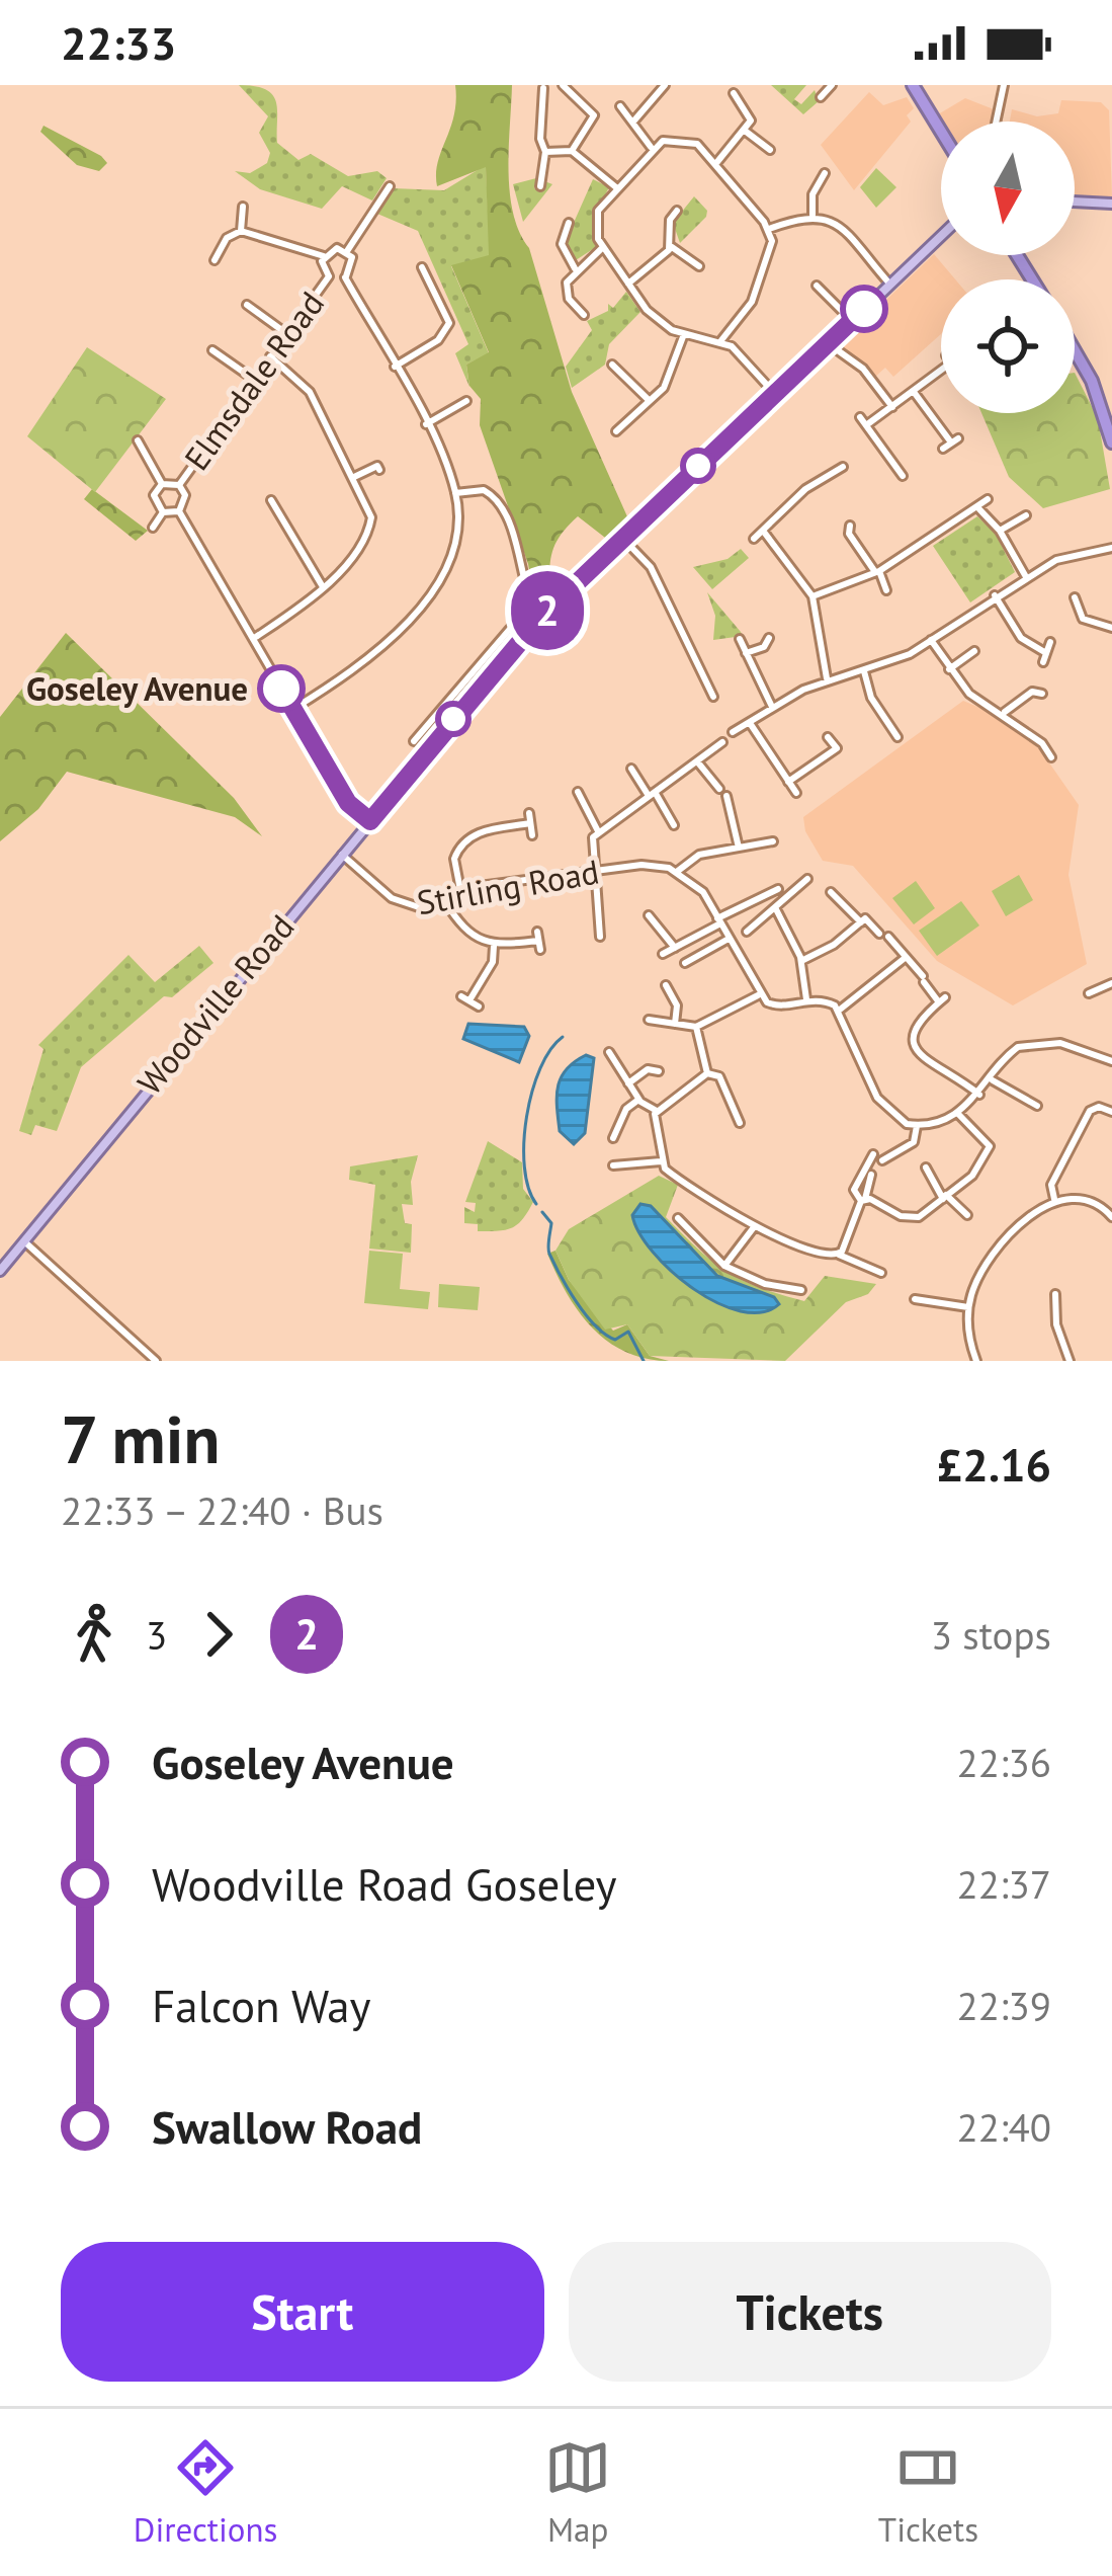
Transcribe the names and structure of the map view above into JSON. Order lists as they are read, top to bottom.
{
  "streets": {
    "main road": ["Woodville Road"],
    "street": ["Elmsdale Road", "Stirling Road"]
  },
  "crossings": [
    ["Stirling Road", "Woodville Road"]
  ],
  "places": ["Goseley Avenue"],
  "lines": ["bus line 2"],
  "north": "bottom",
  "page": {
    "status": "22:33",
    "on_map": "2",
    "heading": ["7 min", "22:33 – 22:40 · Bus", "£2.16"],
    "legs": ["3", "2", "3 stops"],
    "list": [
      {
        "name": "Goseley Avenue",
        "value": "22:36"
      },
      {
        "name": "Woodville Road Goseley",
        "value": "22:37"
      },
      {
        "name": "Falcon Way",
        "value": "22:39"
      },
      {
        "name": "Swallow Road",
        "value": "22:40"
      }
    ],
    "buttons": ["Start", "Tickets"],
    "tabs": ["Directions", "Map", "Tickets"]
  }
}
